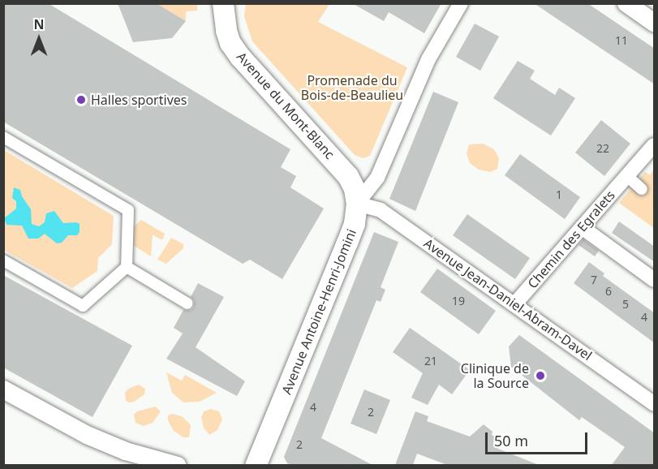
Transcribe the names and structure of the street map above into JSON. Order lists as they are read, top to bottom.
{
  "streets": {
    "main road": ["Avenue du Mont-Blanc", "Avenue Antoine-Henri-Jomini"],
    "street": ["Chemin des Egralets", "Avenue Jean-Daniel-Abram-Davel"]
  },
  "crossings": [
    ["Avenue du Mont-Blanc", "Avenue Jean-Daniel-Abram-Davel"],
    ["Avenue du Mont-Blanc", "Avenue Antoine-Henri-Jomini"],
    ["Chemin des Egralets", "Avenue Jean-Daniel-Abram-Davel"],
    ["Avenue Jean-Daniel-Abram-Davel", "Avenue Antoine-Henri-Jomini"]
  ],
  "parks": ["Promenade du Bois-de-Beaulieu"],
  "places": ["Halles sportives", "Clinique de la Source"],
  "house_numbers": [
    "11",
    "22",
    "1",
    "7",
    "6",
    "19",
    "5",
    "4",
    "21",
    "4",
    "2",
    "2"
  ],
  "scale_bar": "50 m",
  "north": "top"
}
